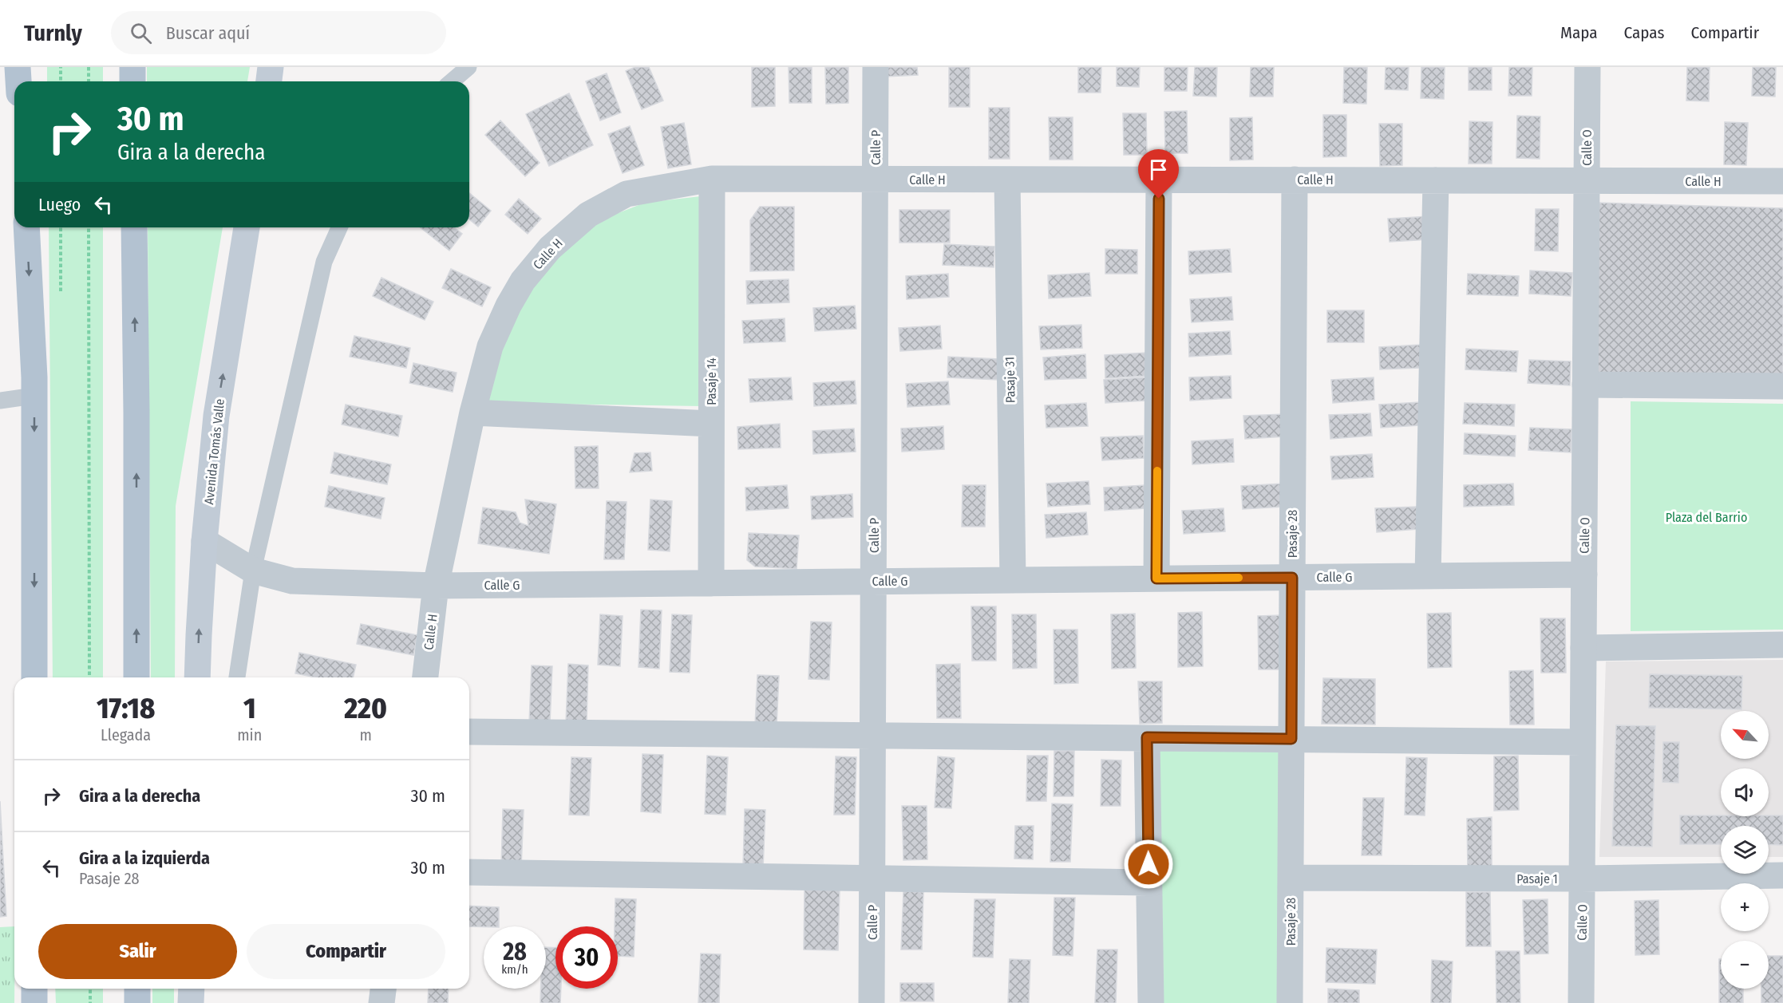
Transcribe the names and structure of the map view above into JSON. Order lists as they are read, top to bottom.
{
  "streets": {
    "main road": ["Avenida Tomás Valle"],
    "street": [
      "Calle P",
      "Calle O",
      "Calle H",
      "Pasaje 31",
      "Pasaje 14",
      "Pasaje 28",
      "Calle G",
      "Pasaje 1"
    ]
  },
  "crossings": [
    ["Calle P", "Calle H"],
    ["Calle P", "Calle G"],
    ["Calle O", "Calle H"],
    ["Calle O", "Calle G"],
    ["Calle O", "Pasaje 1"],
    ["Calle H", "Pasaje 31"],
    ["Calle H", "Pasaje 14"],
    ["Calle H", "Pasaje 28"],
    ["Calle H", "Calle G"],
    ["Pasaje 31", "Calle G"],
    ["Pasaje 14", "Calle G"],
    ["Avenida Tomás Valle", "Calle G"],
    ["Pasaje 28", "Calle G"],
    ["Pasaje 28", "Pasaje 1"]
  ],
  "parks": ["Plaza del Barrio"],
  "north": "top left",
  "page": {
    "header": "Turnly",
    "search": "Buscar aquí",
    "nav": ["Mapa", "Capas", "Compartir"],
    "turn": ["30 m", "Gira a la derecha"],
    "then": "Luego",
    "eta": [
      "17:18",
      "Llegada",
      "1",
      "min",
      "220",
      "m"
    ],
    "map_buttons": ["+", "−"],
    "list": [
      {
        "name": "Gira a la derecha",
        "value": "30 m"
      },
      {
        "name": "Gira a la izquierda",
        "note": "Pasaje 28",
        "value": "30 m"
      }
    ],
    "buttons": ["Salir", "Compartir"],
    "speed": "28 km/h",
    "limit": "30"
  }
}
